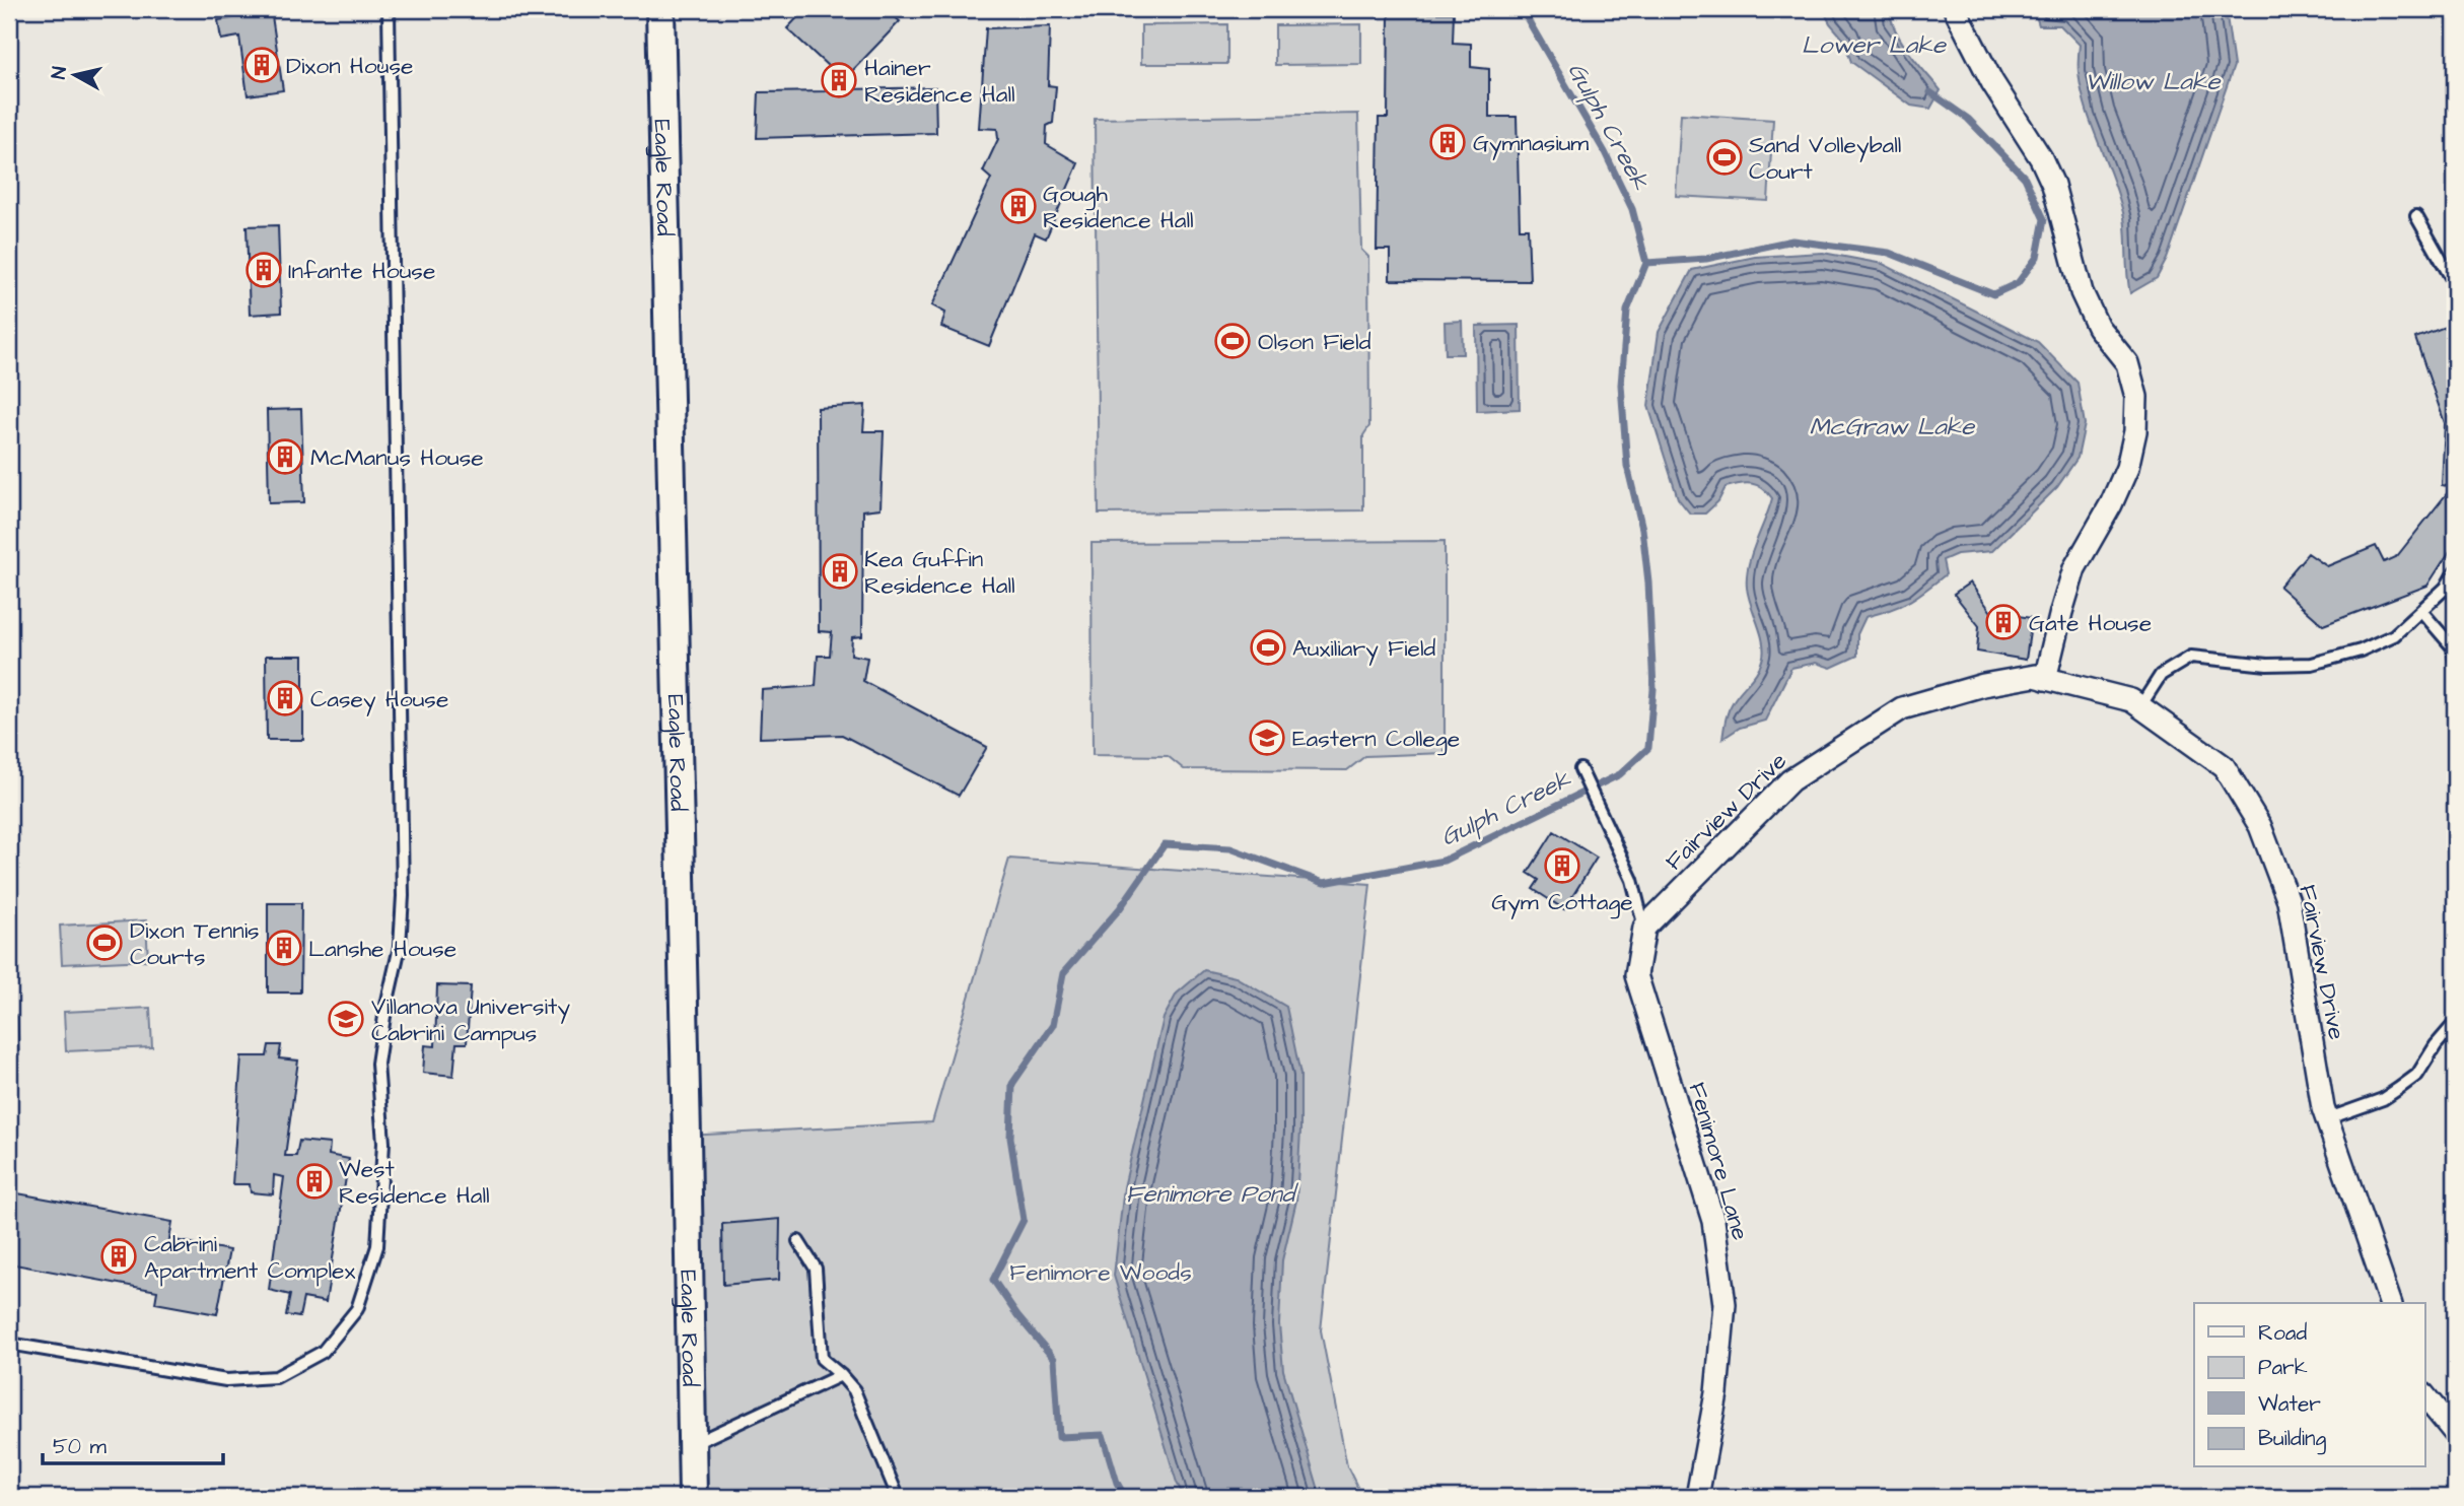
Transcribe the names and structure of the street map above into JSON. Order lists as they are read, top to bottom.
{
  "streets": {
    "street": ["Eagle Road", "Fairview Drive", "Fenimore Lane"]
  },
  "crossings": [
    ["Fairview Drive", "Fenimore Lane"]
  ],
  "water": [
    "Lower Lake",
    "Willow Lake",
    "Gulph Creek",
    "McGraw Lake",
    "Fenimore Pond"
  ],
  "parks": ["Fenimore Woods"],
  "places": {
    "building": [
      "Dixon House",
      "Hainer Residence Hall",
      "Gymnasium",
      "Gough Residence Hall",
      "Infante House",
      "McManus House",
      "Kea Guffin Residence Hall",
      "Gate House",
      "Casey House",
      "Gym Cottage",
      "Lanshe House",
      "West Residence Hall",
      "Cabrini Apartment Complex"
    ],
    "sports": [
      "Sand Volleyball Court",
      "Olson Field",
      "Auxiliary Field",
      "Dixon Tennis Courts"
    ],
    "school or university": ["Eastern College", "Villanova University Cabrini Campus"]
  },
  "legend": [
    "Road",
    "Park",
    "Water",
    "Building"
  ],
  "scale_bar": "50 m",
  "north": "left"
}
